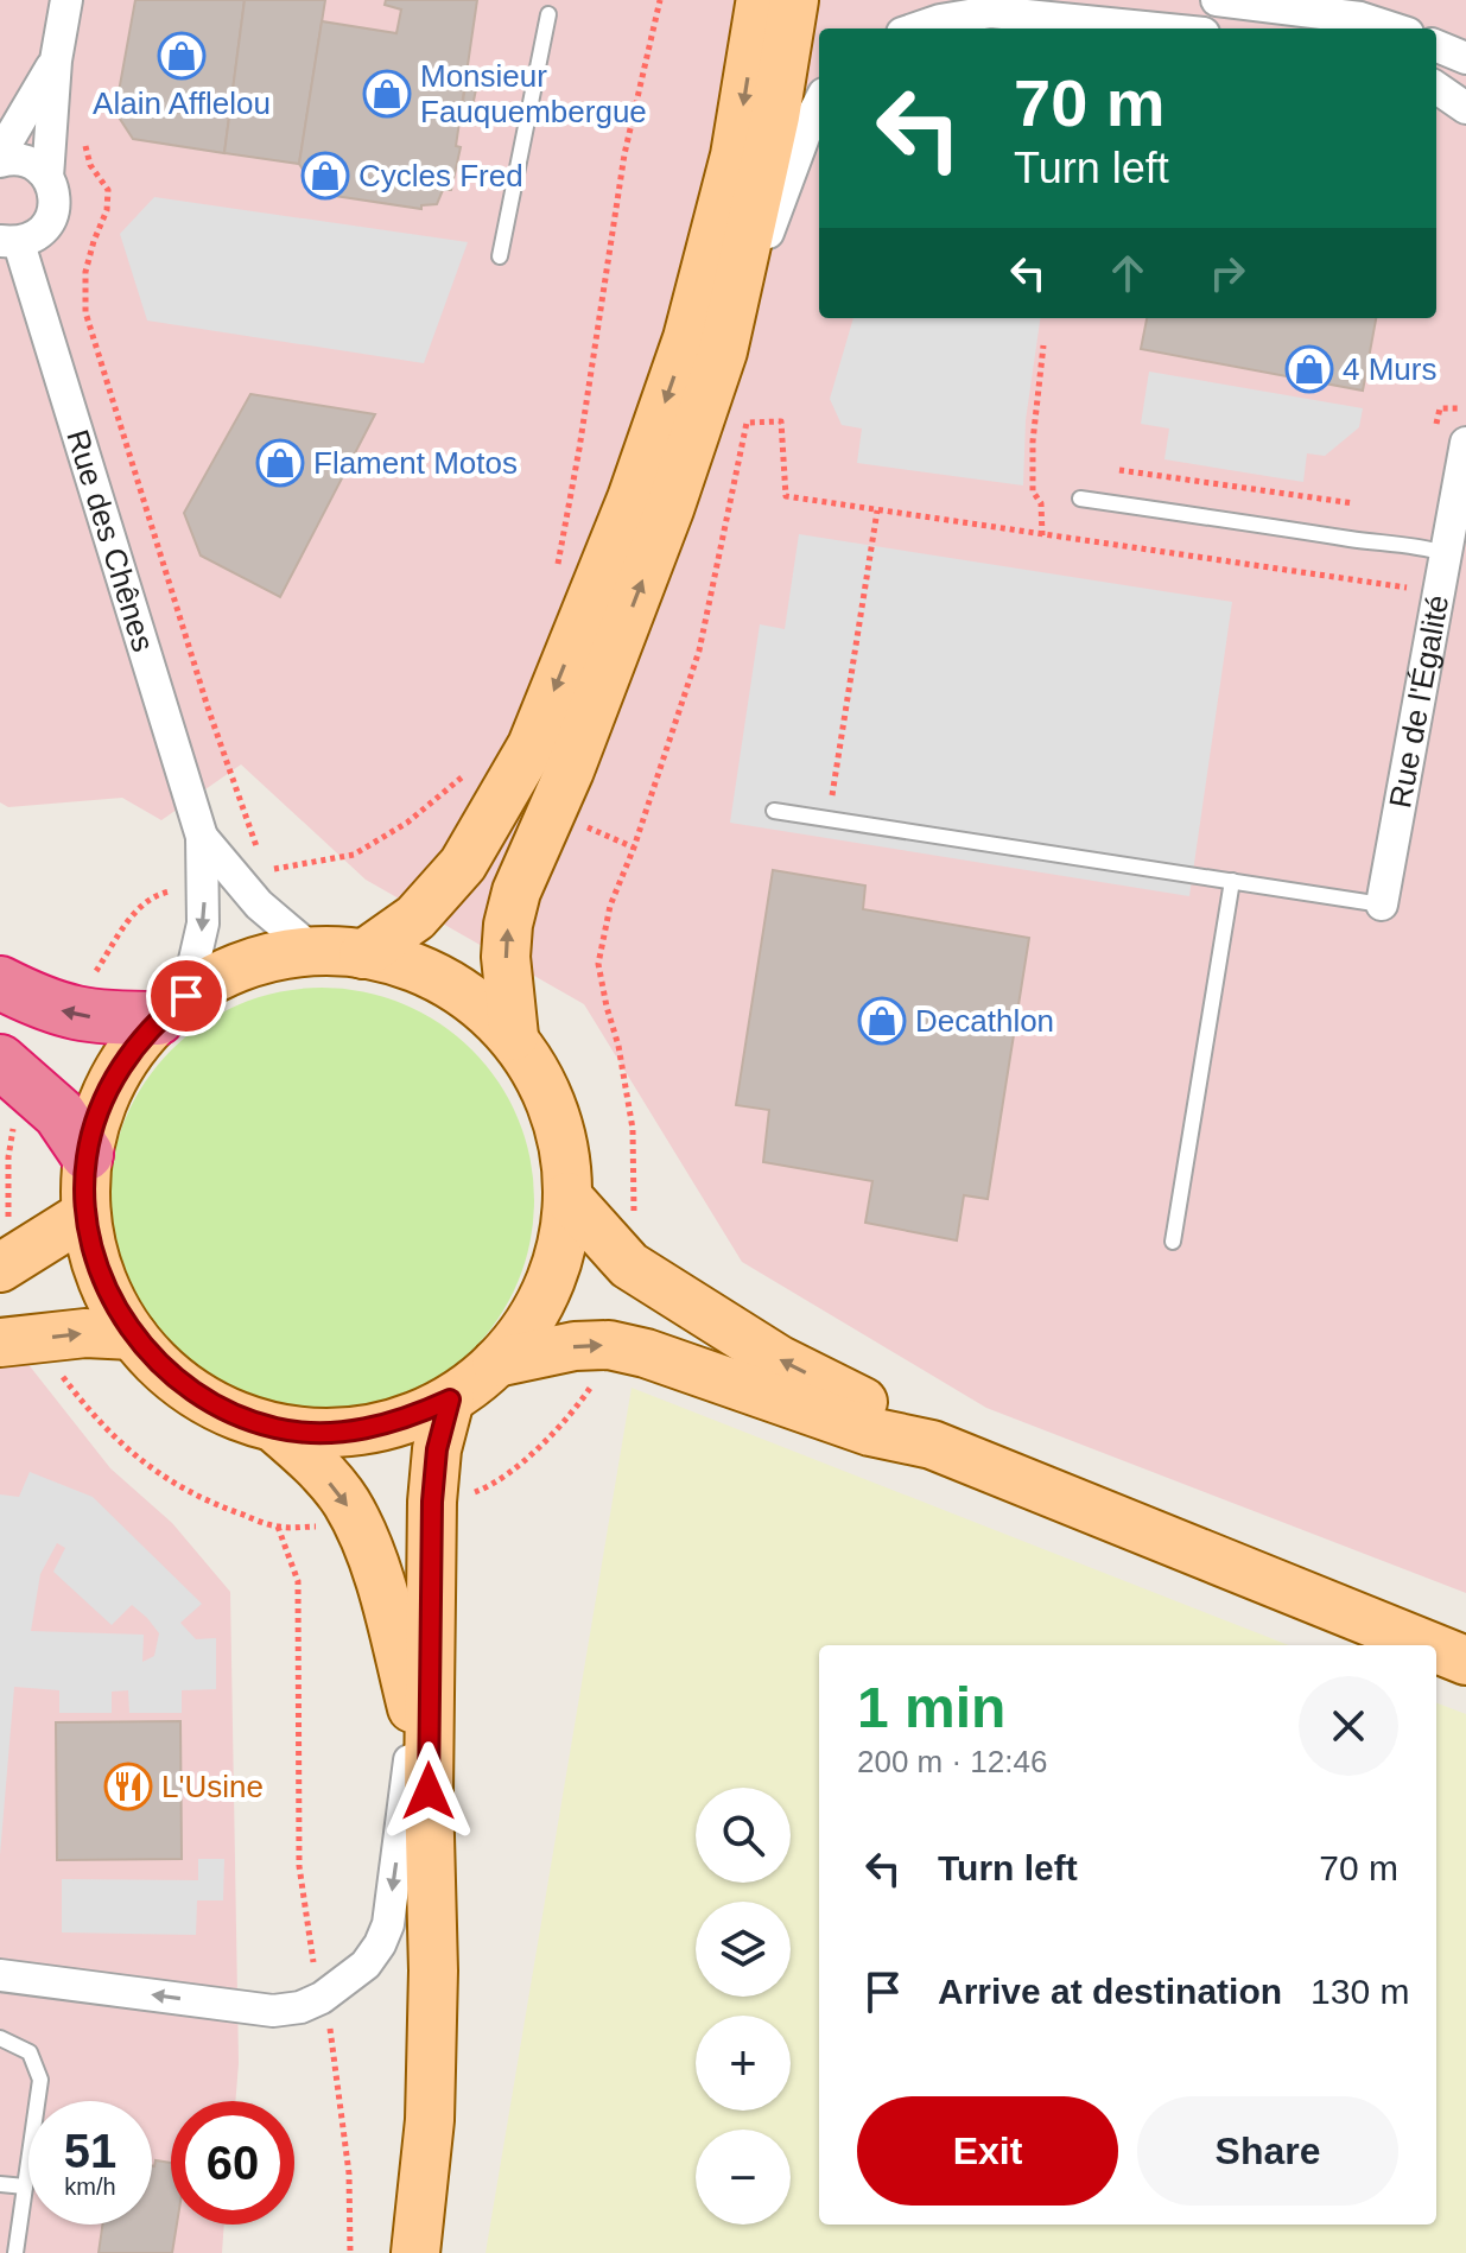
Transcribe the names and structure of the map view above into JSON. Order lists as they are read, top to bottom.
{
  "streets": {
    "street": ["Rue des Chênes", "Rue de l'Égalité"]
  },
  "places": {
    "shop": [
      "Alain Afflelou",
      "Monsieur Fauquembergue",
      "Cycles Fred",
      "4 Murs",
      "Flament Motos",
      "Decathlon"
    ],
    "restaurant": ["L'Usine"]
  },
  "page": {
    "turn": ["70 m", "Turn left"],
    "heading": ["1 min", "200 m · 12:46"],
    "map_buttons": ["+", "−"],
    "list": [
      {
        "name": "Turn left",
        "value": "70 m"
      },
      {
        "name": "Arrive at destination",
        "value": "130 m"
      }
    ],
    "buttons": ["Exit", "Share"],
    "speed": "51 km/h",
    "limit": "60"
  }
}
